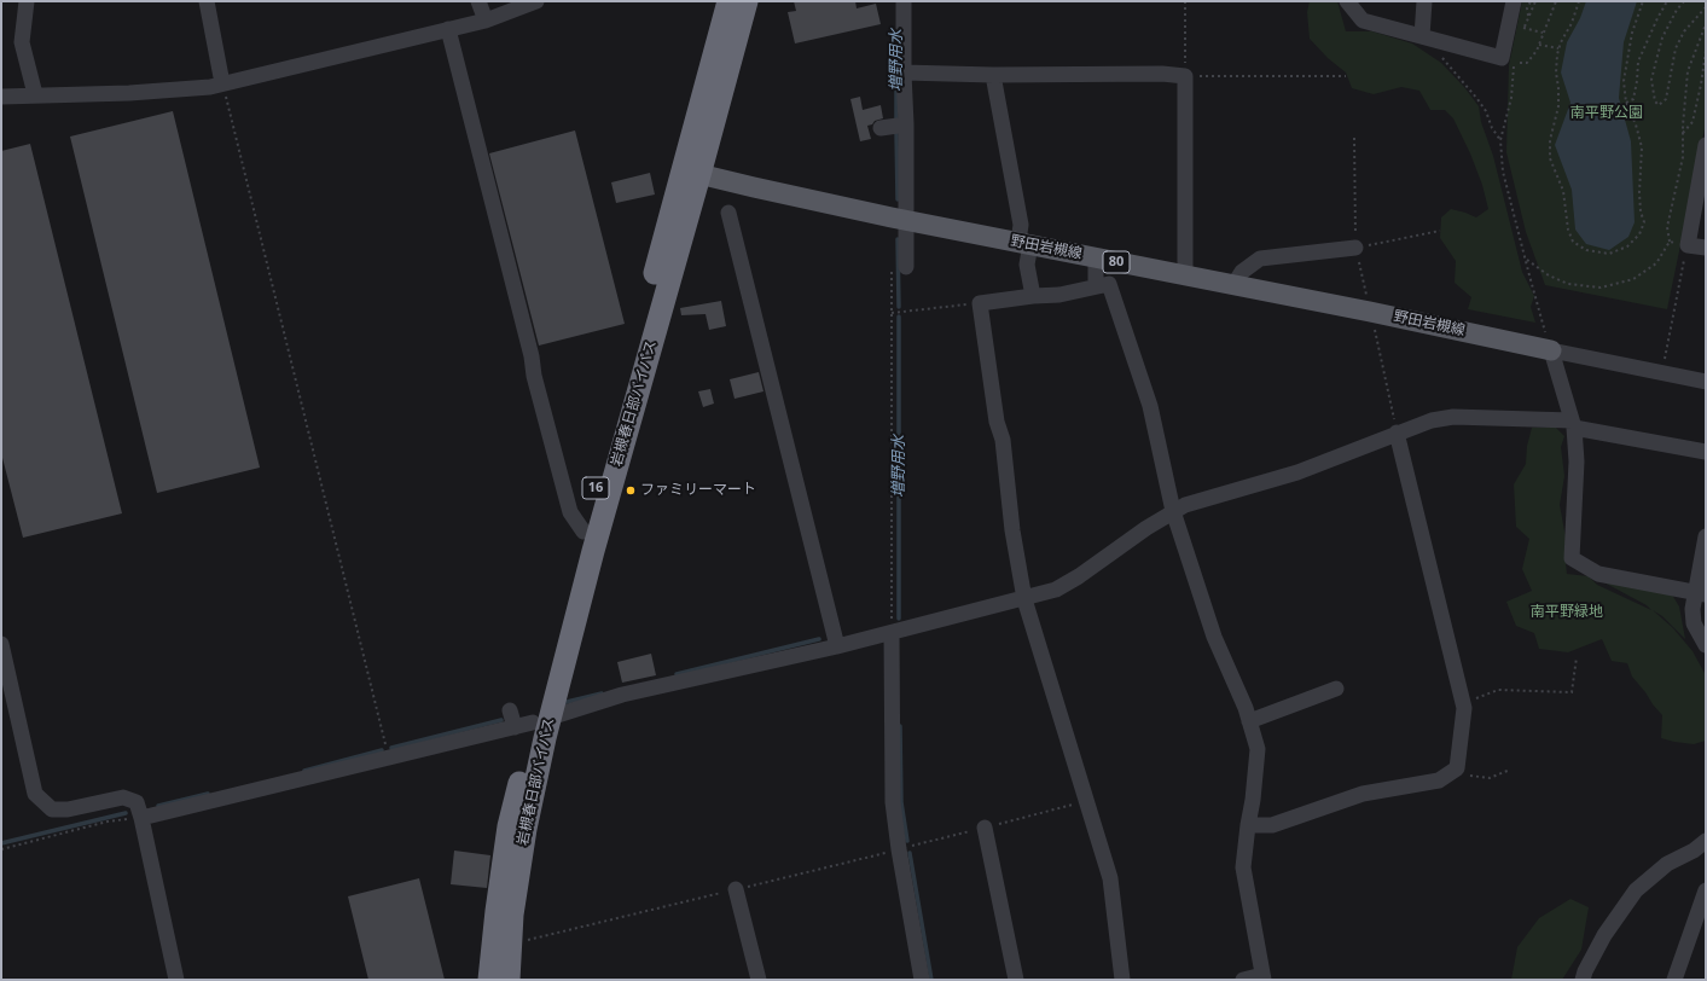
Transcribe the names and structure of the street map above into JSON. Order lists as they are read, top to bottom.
{
  "streets": {
    "highway": ["岩槻春日部バイパス", "16"],
    "main road": ["野田岩槻線", "80"]
  },
  "crossings": [
    ["野田岩槻線", "岩槻春日部バイパス"]
  ],
  "water": ["増野用水"],
  "parks": ["南平野公園", "南平野緑地"],
  "places": ["ファミリーマート"]
}
